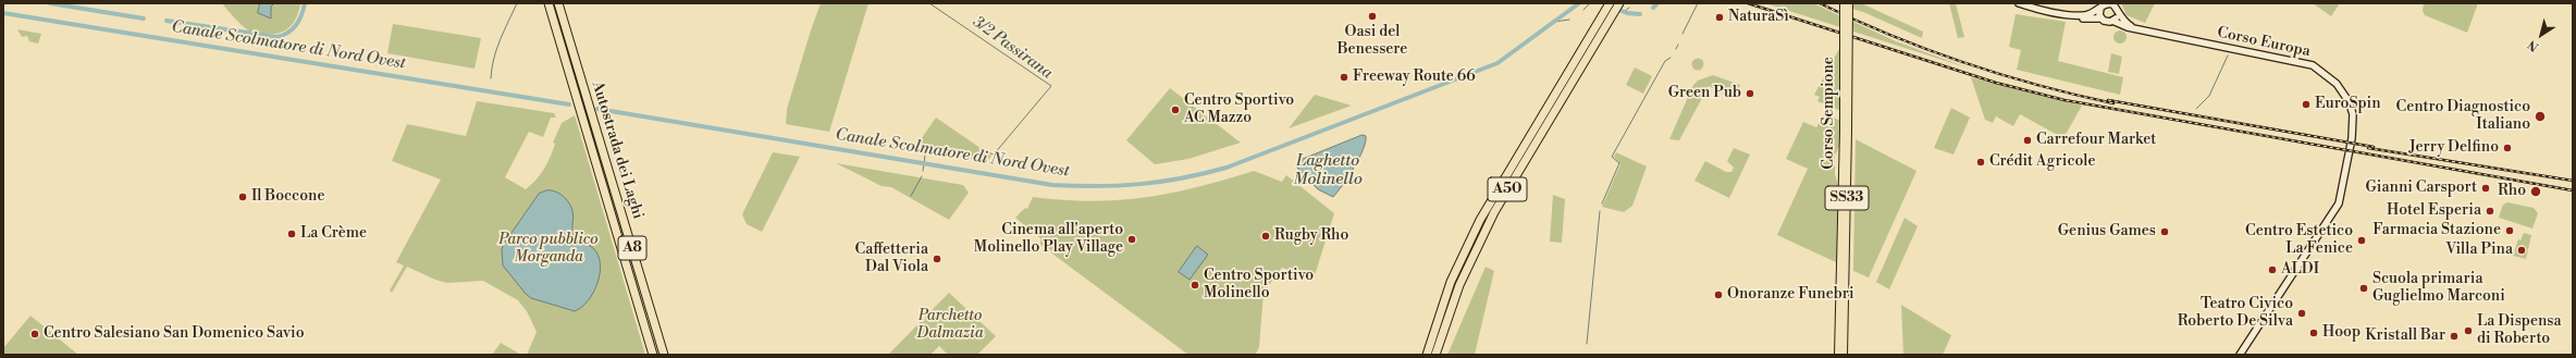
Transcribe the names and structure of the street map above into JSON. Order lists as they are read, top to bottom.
{
  "streets": {
    "highway": [
      "Corso Sempione",
      "Autostrada dei Laghi",
      "A50",
      "SS33",
      "A8"
    ],
    "main road": ["Corso Europa"]
  },
  "water": ["Canale Scolmatore di Nord Ovest", "3/2 Passirana", "Laghetto Molinello"],
  "parks": ["Parco pubblico Morganda", "Parchetto Dalmazia"],
  "places": [
    "Oasi del Benessere",
    "NaturaSì",
    "Freeway Route 66",
    "Green Pub",
    "EuroSpin",
    "Centro Sportivo AC Mazzo",
    "Centro Diagnostico Italiano",
    "Carrefour Market",
    "Jerry Delfino",
    "Crédit Agricole",
    "Gianni Carsport",
    "Rho",
    "Il Boccone",
    "Hotel Esperia",
    "Farmacia Stazione",
    "Genius Games",
    "La Crème",
    "Rugby Rho",
    "Cinema all'aperto Molinello Play Village",
    "Centro Estetico La Fenice",
    "Villa Pina",
    "Caffetteria Dal Viola",
    "ALDI",
    "Centro Sportivo Molinello",
    "Scuola primaria Guglielmo Marconi",
    "Onoranze Funebri",
    "Teatro Civico Roberto De Silva",
    "La Dispensa di Roberto",
    "Hoop",
    "Centro Salesiano San Domenico Savio",
    "Kristall Bar"
  ],
  "north": "bottom left"
}
